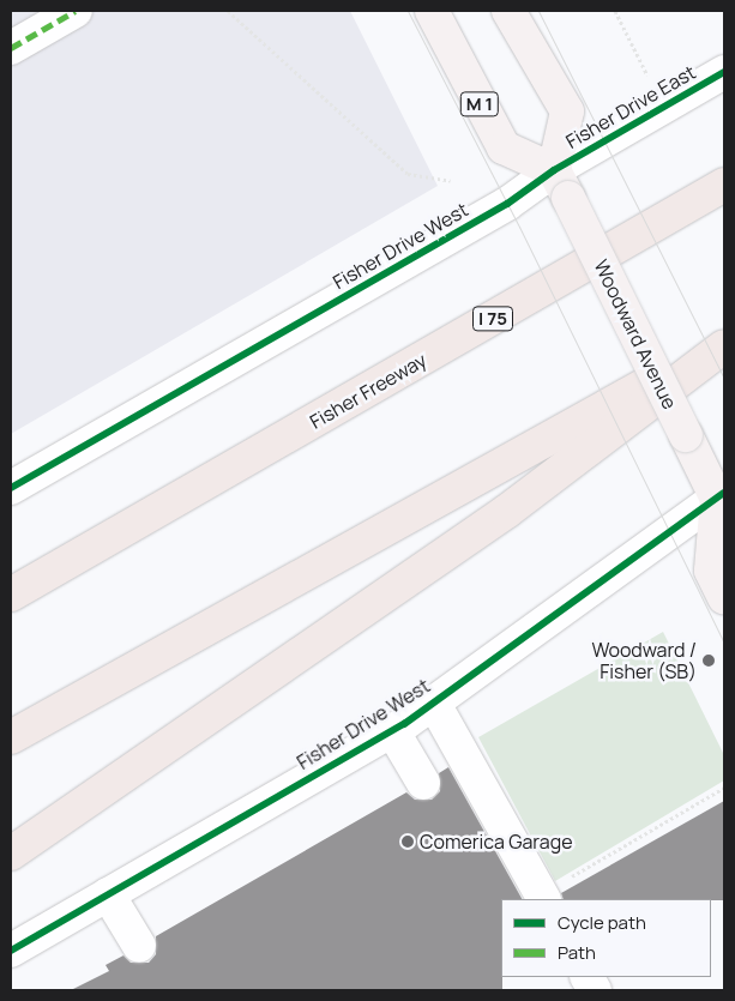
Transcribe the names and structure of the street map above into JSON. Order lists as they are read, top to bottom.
{
  "streets": {
    "highway": ["I 75", "Fisher Freeway"],
    "main road": ["M 1", "Woodward Avenue"],
    "street": ["Fisher Drive East", "Fisher Drive West"]
  },
  "crossings": [
    ["M 1", "Fisher Drive East"],
    ["M 1", "Fisher Drive West"],
    ["M 1", "Woodward Avenue"],
    ["Fisher Drive East", "Fisher Drive West"],
    ["Fisher Drive East", "Woodward Avenue"],
    ["Fisher Drive West", "Woodward Avenue"]
  ],
  "places": ["Woodward / Fisher (SB)", "Comerica Garage"],
  "legend": ["Cycle path", "Path"]
}
